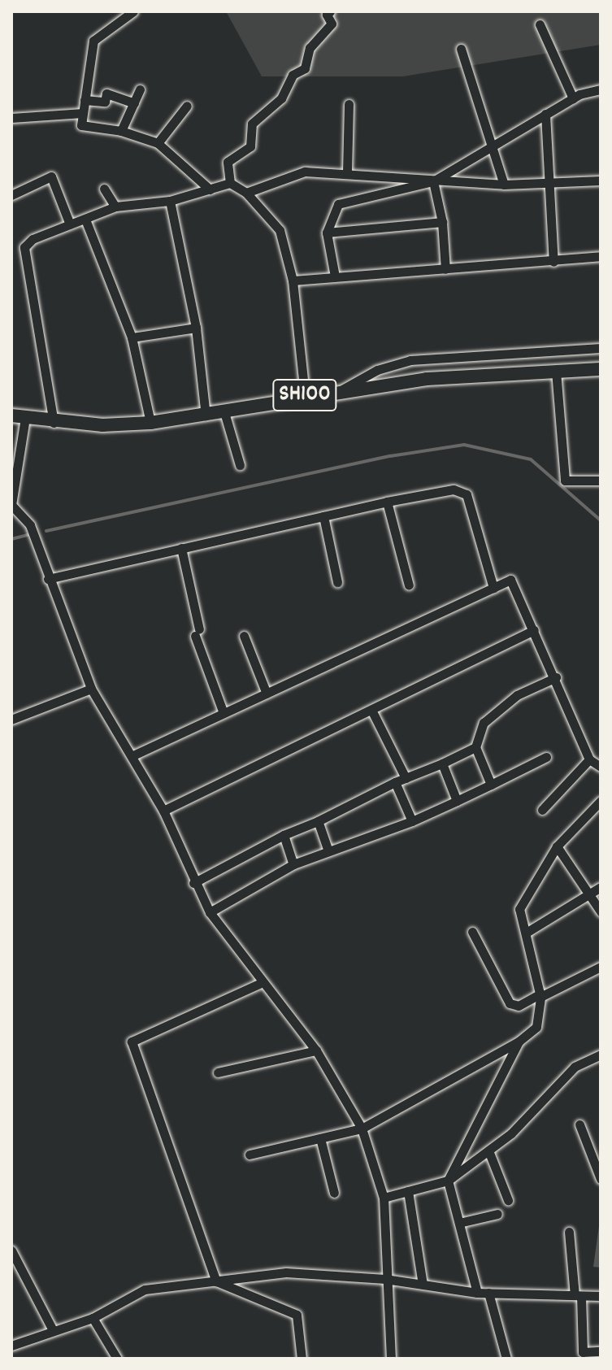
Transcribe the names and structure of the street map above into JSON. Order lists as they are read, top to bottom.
{
  "streets": {
    "main road": ["SH100"]
  }
}
